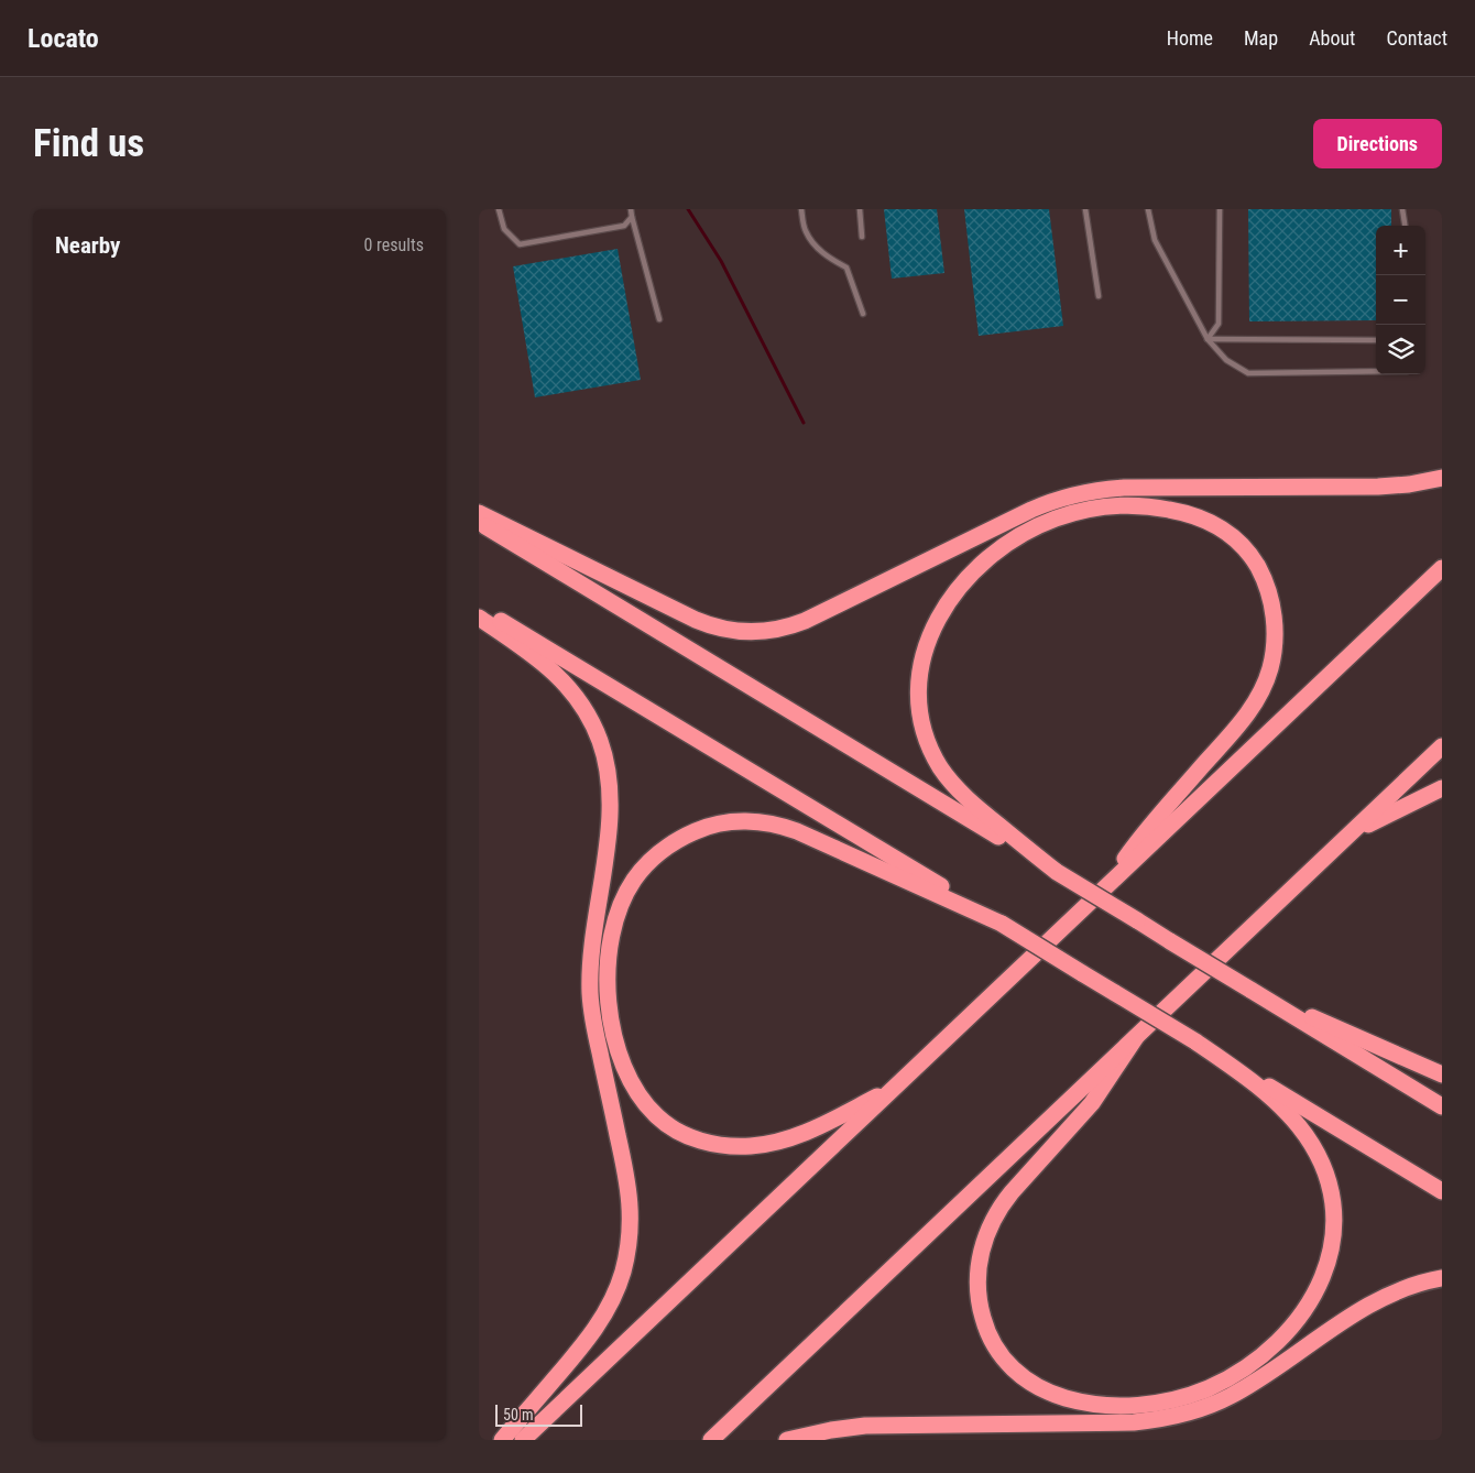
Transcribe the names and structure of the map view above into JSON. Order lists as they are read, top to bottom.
{
  "scale_bar": "50 m",
  "page": {
    "header": "Locato",
    "nav": [
      "Home",
      "Map",
      "About",
      "Contact"
    ],
    "buttons": "Directions",
    "title": "Find us",
    "heading": ["Nearby", "0 results"],
    "map_buttons": ["+", "−"],
    "scale": "50 m"
  }
}
